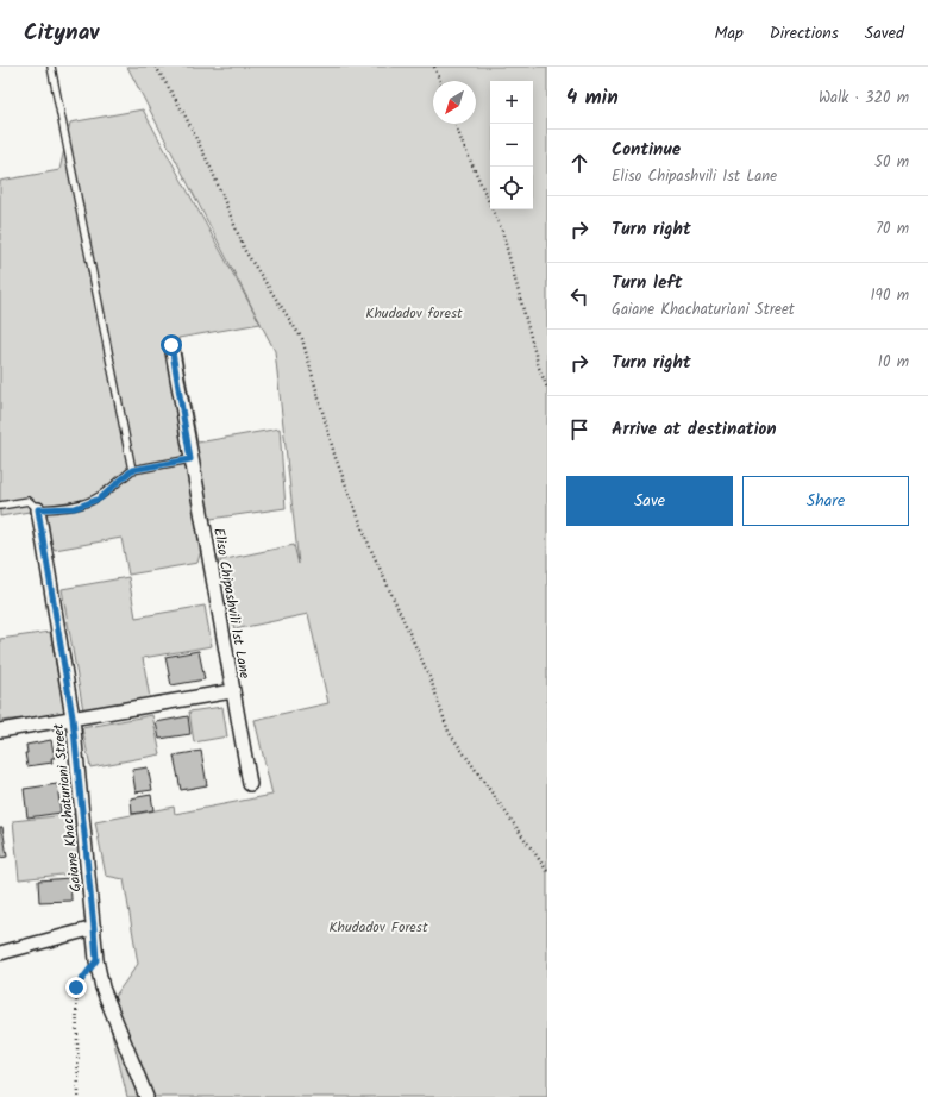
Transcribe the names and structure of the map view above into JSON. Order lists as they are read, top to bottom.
{
  "streets": {
    "street": ["Eliso Chipashvili 1st Lane", "Gaiane Khachaturiani Street"]
  },
  "crossings": [
    ["Eliso Chipashvili 1st Lane", "Gaiane Khachaturiani Street"]
  ],
  "parks": ["Khudadov forest", "Khudadov Forest"],
  "north": "bottom left",
  "page": {
    "header": "Citynav",
    "nav": ["Map", "Directions", "Saved"],
    "heading": ["4 min", "Walk · 320 m"],
    "map_buttons": ["+", "−"],
    "list": [
      ["Continue", "Eliso Chipashvili 1st Lane", "50 m"],
      ["Turn right", "70 m"],
      ["Turn left", "Gaiane Khachaturiani Street", "190 m"],
      ["Turn right", "10 m"],
      "Arrive at destination"
    ],
    "buttons": ["Save", "Share"]
  }
}
